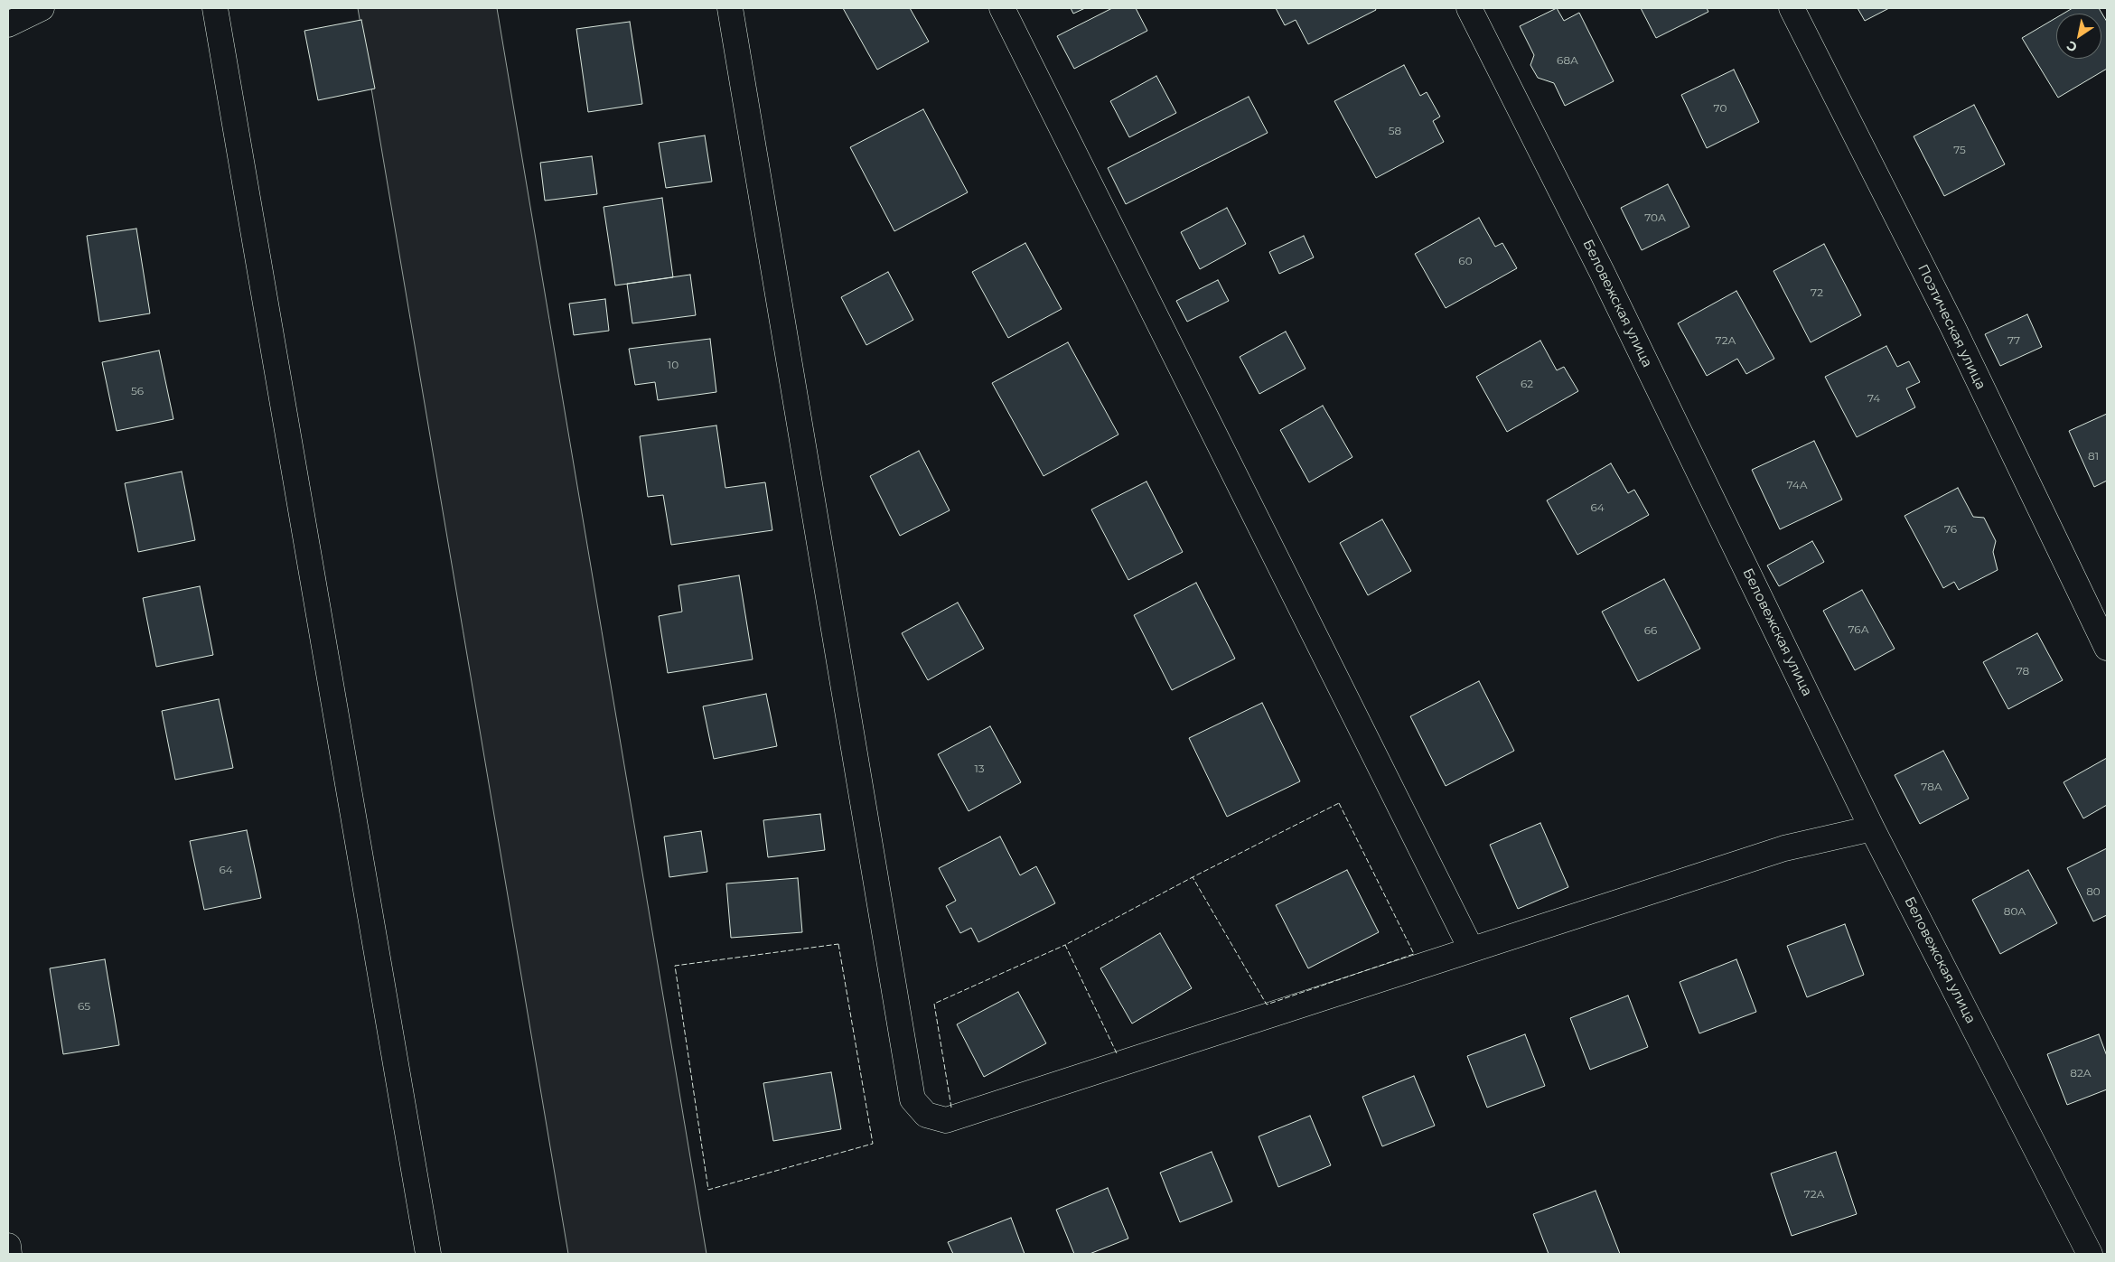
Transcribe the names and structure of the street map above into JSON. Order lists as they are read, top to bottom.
{
  "streets": {
    "street": ["Беловежская улица", "Поэтическая улица"]
  },
  "house_numbers": [
    "68А",
    "70",
    "58",
    "75",
    "70А",
    "60",
    "72",
    "72А",
    "77",
    "10",
    "62",
    "56",
    "74",
    "81",
    "74А",
    "64",
    "76",
    "76А",
    "66",
    "78",
    "13",
    "78А",
    "64",
    "80",
    "80А",
    "65",
    "82А",
    "72А"
  ],
  "north": "bottom left"
}
